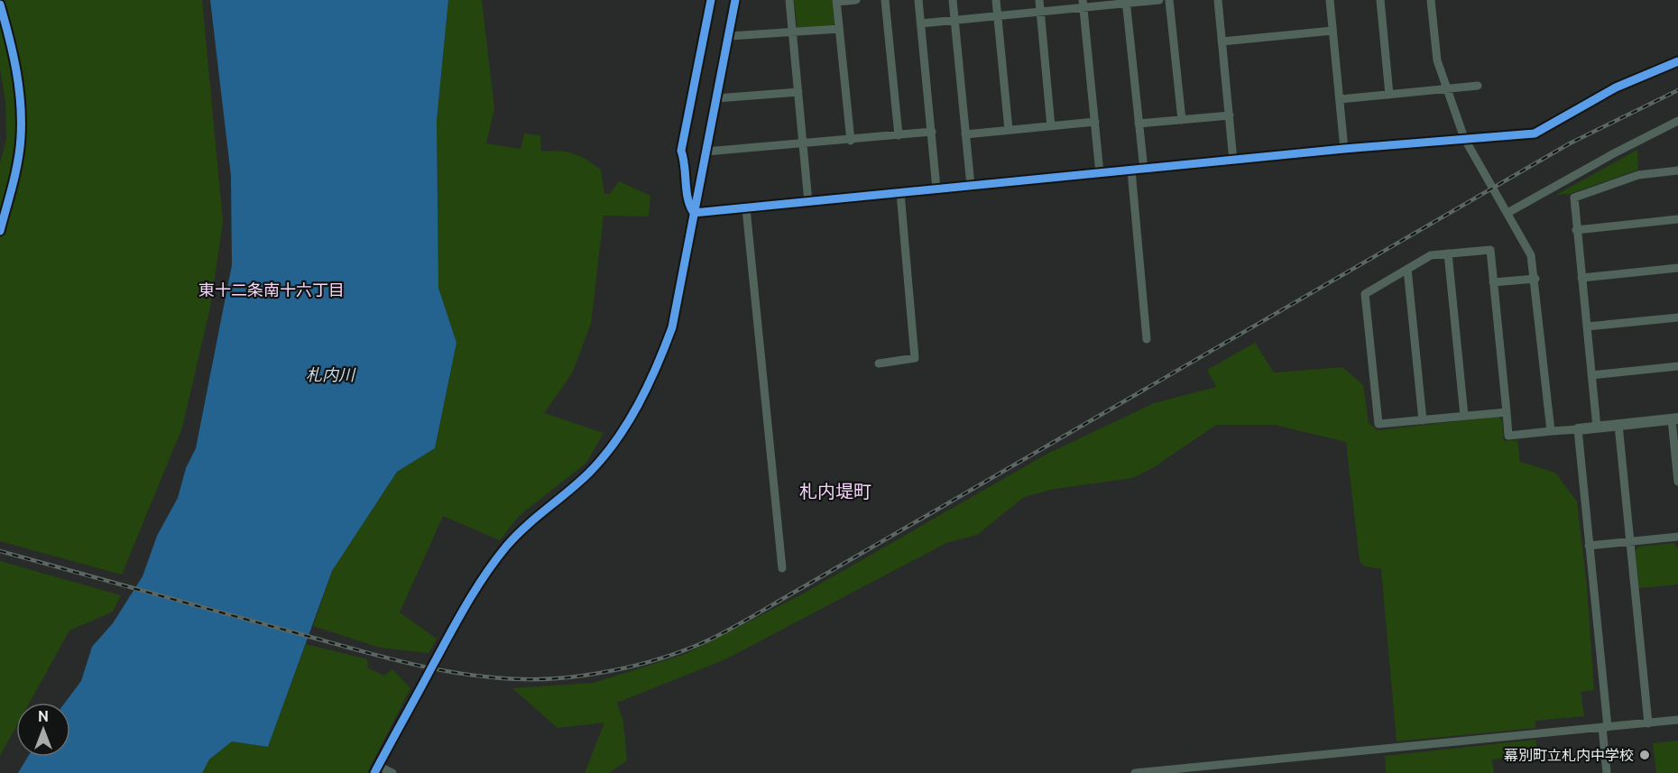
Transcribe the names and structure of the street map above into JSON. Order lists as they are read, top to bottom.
{
  "districts": ["東十二条南十六丁目", "札内堤町"],
  "water": ["札内川"],
  "places": ["幕別町立札内中学校"],
  "north": "top"
}
